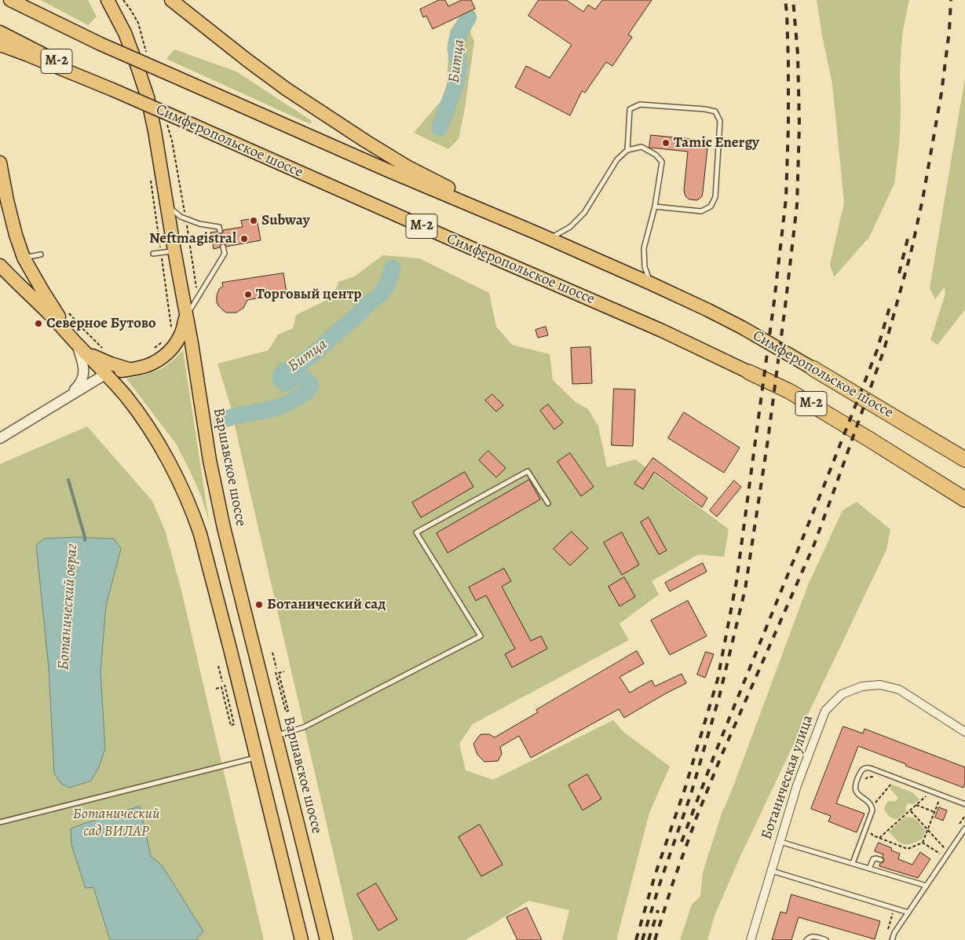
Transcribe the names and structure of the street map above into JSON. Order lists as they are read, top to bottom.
{
  "streets": {
    "highway": ["М-2", "Симферопольское шоссе"],
    "main road": ["Варшавское шоссе"],
    "street": ["Ботаническая улица"]
  },
  "water": ["Битца", "Ботанический овраг"],
  "parks": ["Ботанический сад ВИЛАР"],
  "places": [
    "Tamic Energy",
    "Subway",
    "Neftmagistral",
    "Торговый центр",
    "Северное Бутово",
    "Ботанический сад"
  ]
}
